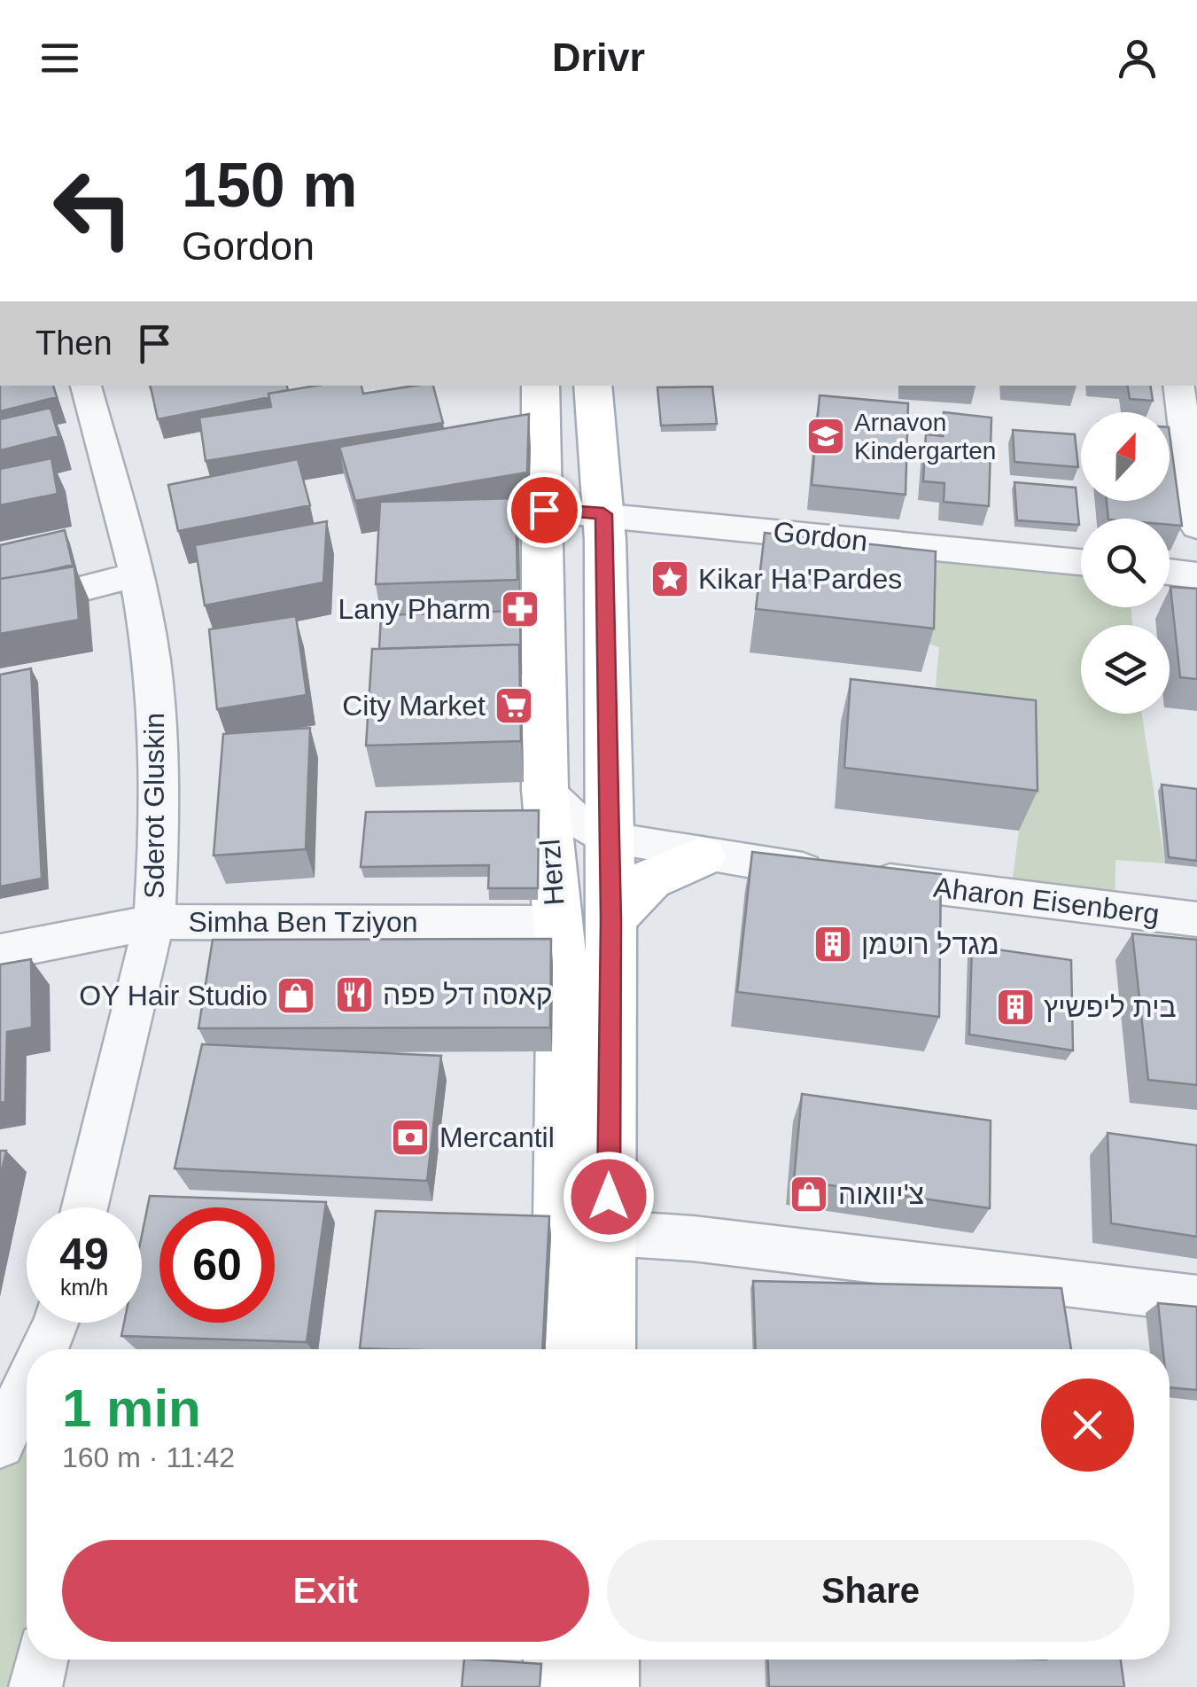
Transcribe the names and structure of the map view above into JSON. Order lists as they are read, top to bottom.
{
  "streets": {
    "main road": ["Herzl"],
    "street": [
      "Gordon",
      "Sderot Gluskin",
      "Aharon Eisenberg",
      "Simha Ben Tziyon"
    ]
  },
  "crossings": [
    ["Gordon", "Herzl"],
    ["Sderot Gluskin", "Simha Ben Tziyon"],
    ["Herzl", "Aharon Eisenberg"],
    ["Herzl", "Simha Ben Tziyon"]
  ],
  "places": {
    "school or university": ["Arnavon Kindergarten"],
    "place": ["Kikar Ha'Pardes"],
    "pharmacy": ["Lany Pharm"],
    "supermarket": ["City Market"],
    "building": ["מגדל רוטמן", "בית ליפשיץ"],
    "restaurant": ["קאסה דל פפה"],
    "shop": ["OY Hair Studio", "צ'יוואוה"],
    "bank": ["Mercantil"]
  },
  "north": "top",
  "page": {
    "header": "Drivr",
    "turn": ["150 m", "Gordon"],
    "then": "Then",
    "speed": "49 km/h",
    "limit": "60",
    "heading": ["1 min", "160 m · 11:42"],
    "buttons": ["Exit", "Share"]
  }
}
